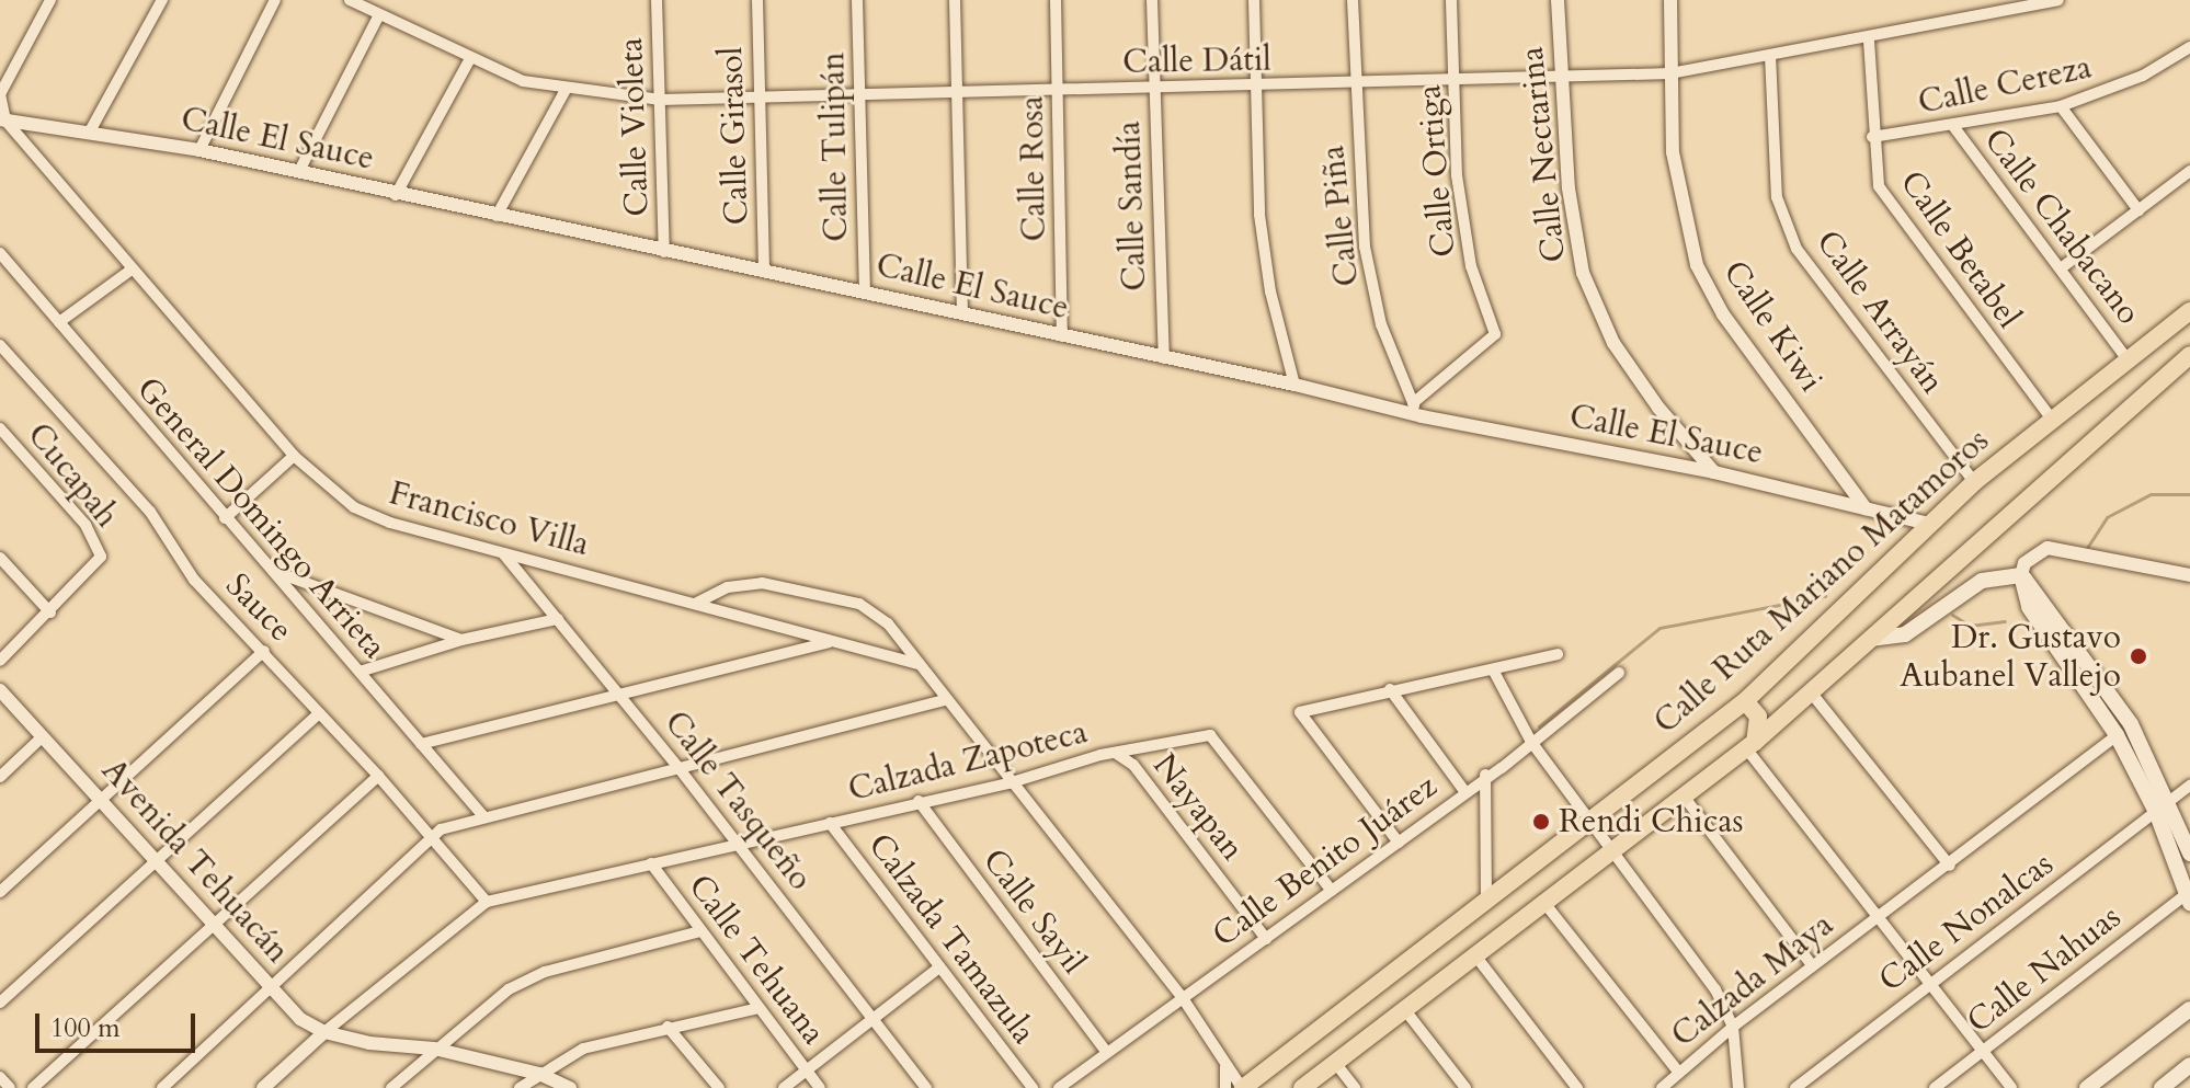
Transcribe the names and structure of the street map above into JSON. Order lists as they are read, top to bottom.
{
  "streets": {
    "main road": ["Calle Ruta Mariano Matamoros"],
    "street": [
      "Calle Dátil",
      "Calle Cereza",
      "Calle Violeta",
      "Calle Girasol",
      "Calle El Sauce",
      "Calle Tulipán",
      "Calle Nectarina",
      "Calle Rosa",
      "Calle Ortiga",
      "Calle Sandía",
      "Calle Piña",
      "Calle Chabacano",
      "Calle Betabel",
      "Calle Arrayán",
      "Calle Kiwi",
      "Cucapah",
      "General Domingo Arrieta",
      "Francisco Villa",
      "Sauce",
      "Calzada Zapoteca",
      "Calle Tasqueño",
      "Nayapan",
      "Avenida Tehuacán",
      "Calle Benito Juárez",
      "Calle Sayil",
      "Calle Nonalcas",
      "Calzada Tamazula",
      "Calle Tehuana",
      "Calle Nahuas",
      "Calzada Maya"
    ]
  },
  "crossings": [
    ["Calle Dátil", "Calle Violeta"],
    ["Calle Dátil", "Calle Girasol"],
    ["Calle Dátil", "Calle Tulipán"],
    ["Calle Dátil", "Calle Nectarina"],
    ["Calle Dátil", "Calle Rosa"],
    ["Calle Dátil", "Calle Ortiga"],
    ["Calle Dátil", "Calle Sandía"],
    ["Calle Dátil", "Calle Piña"],
    ["Calle Dátil", "Calle Betabel"],
    ["Calle Dátil", "Calle Arrayán"],
    ["Calle Dátil", "Calle Kiwi"],
    ["Calle Cereza", "Calle Chabacano"],
    ["Calle Cereza", "Calle Betabel"],
    ["Calle Violeta", "Calle El Sauce"],
    ["Calle Girasol", "Calle El Sauce"],
    ["Calle El Sauce", "Calle Tulipán"],
    ["Calle El Sauce", "Calle Nectarina"],
    ["Calle El Sauce", "Calle Rosa"],
    ["Calle El Sauce", "Calle Sandía"],
    ["Calle El Sauce", "Calle Piña"],
    ["Calle El Sauce", "Calle Kiwi"],
    ["Calle El Sauce", "Francisco Villa"],
    ["Calle El Sauce", "Calle Ruta Mariano Matamoros"],
    ["Calle Ortiga", "Calle Piña"],
    ["Calle Chabacano", "Calle Ruta Mariano Matamoros"],
    ["Calle Betabel", "Calle Ruta Mariano Matamoros"],
    ["Calle Arrayán", "Calle Ruta Mariano Matamoros"],
    ["Francisco Villa", "Calle Tasqueño"],
    ["Sauce", "Calzada Zapoteca"],
    ["Calzada Zapoteca", "Calle Tasqueño"],
    ["Calzada Zapoteca", "Nayapan"],
    ["Calzada Zapoteca", "Calle Benito Juárez"],
    ["Calzada Zapoteca", "Calle Sayil"],
    ["Calzada Zapoteca", "Calzada Tamazula"],
    ["Calzada Zapoteca", "Calle Tehuana"],
    ["Nayapan", "Calle Benito Juárez"],
    ["Calle Benito Juárez", "Calle Sayil"]
  ],
  "places": ["Dr. Gustavo Aubanel Vallejo", "Rendi Chicas"],
  "scale_bar": "100 m"
}
